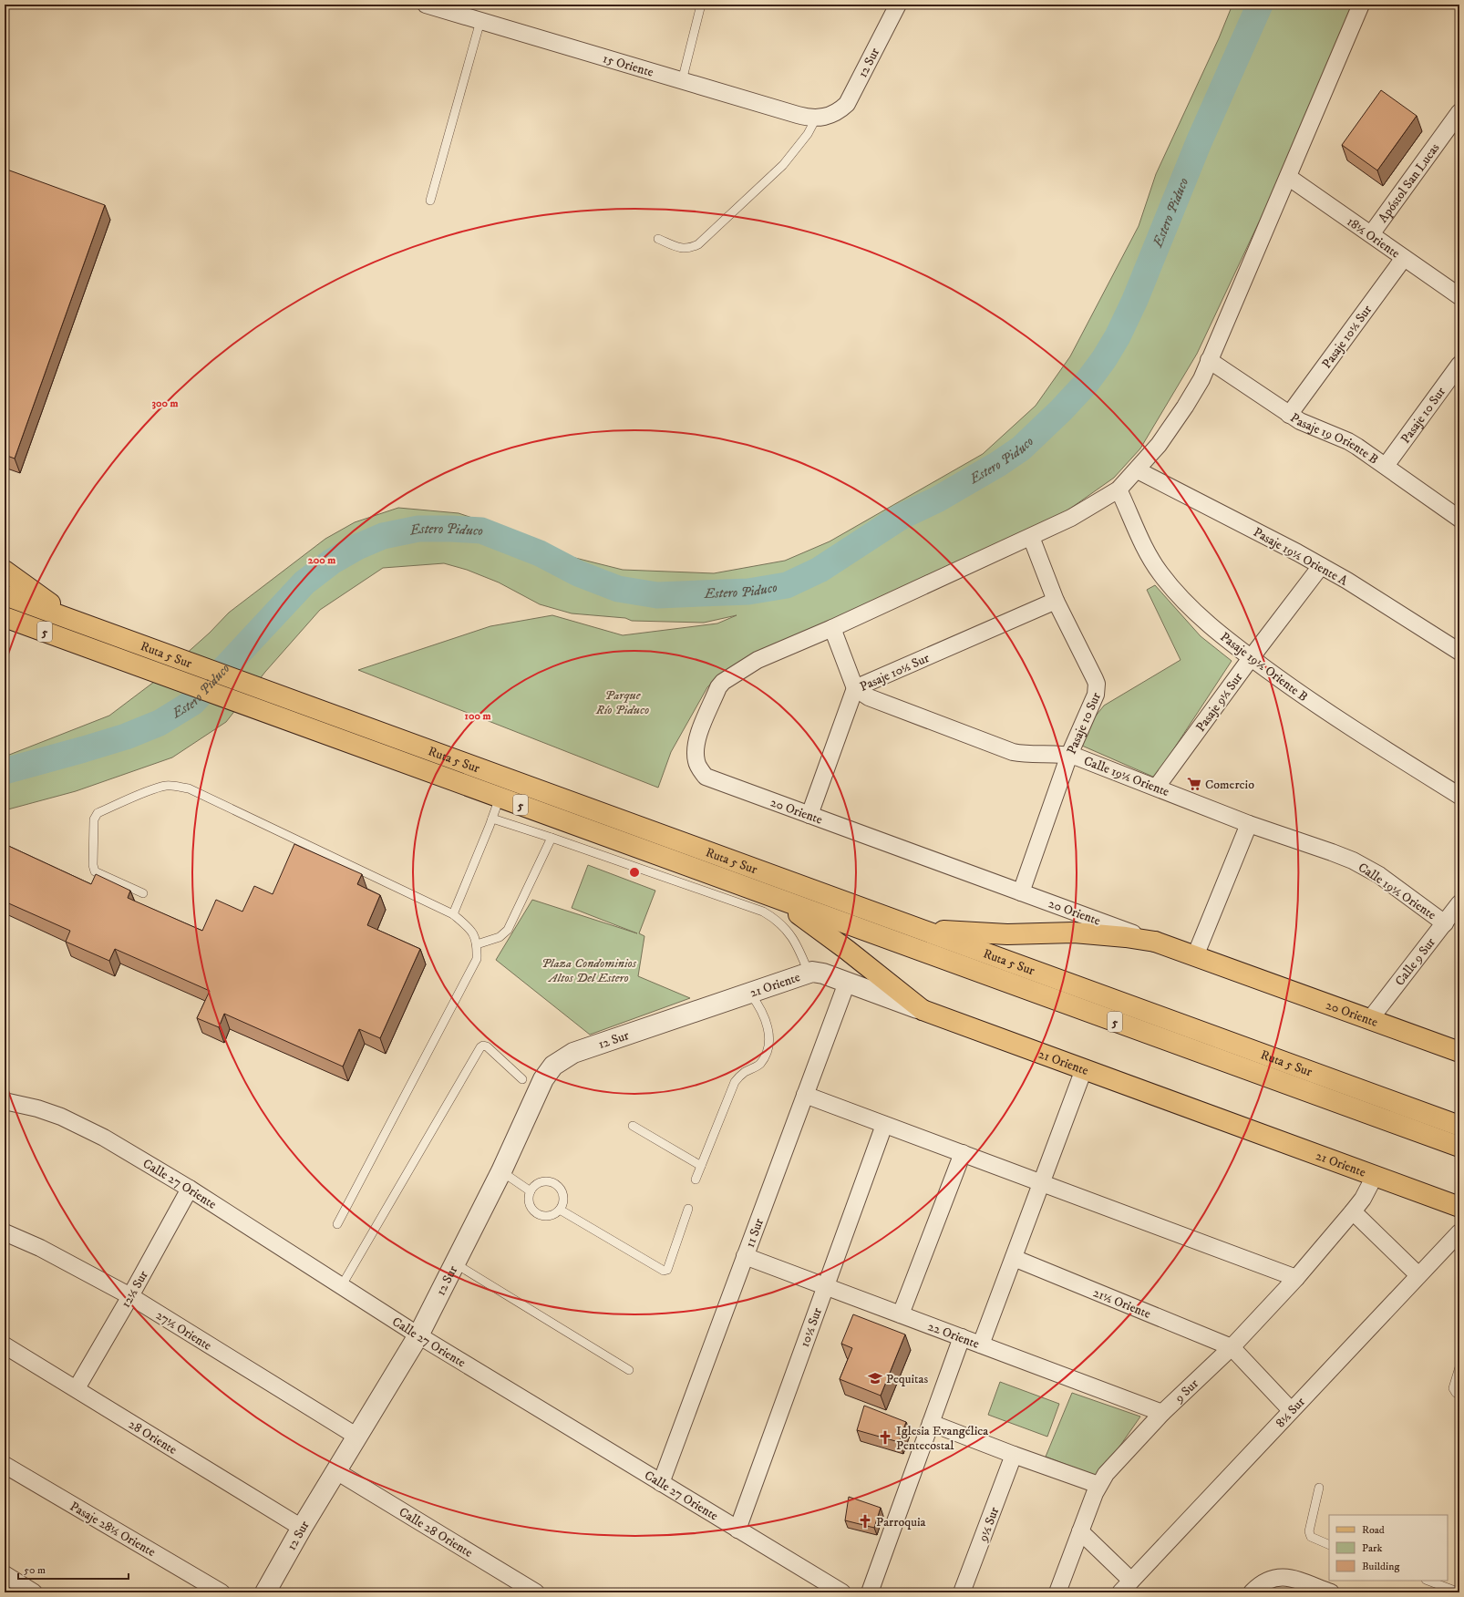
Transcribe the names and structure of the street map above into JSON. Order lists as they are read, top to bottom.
{
  "streets": {
    "main road": [
      "5",
      "Ruta 5 Sur",
      "20 Oriente",
      "21 Oriente"
    ],
    "street": [
      "12 Sur",
      "15 Oriente",
      "Apóstol San Lucas",
      "18½ Oriente",
      "Pasaje 10½ Sur",
      "Pasaje 10 Sur",
      "Pasaje 19 Oriente B",
      "Pasaje 19½ Oriente A",
      "Pasaje 19½ Oriente B",
      "Pasaje 9½ Sur",
      "Calle 19½ Oriente",
      "Calle 9 Sur",
      "Calle 27 Oriente",
      "11 Sur",
      "12½ Sur",
      "21½ Oriente",
      "10½ Sur",
      "27½ Oriente",
      "22 Oriente",
      "9 Sur",
      "8½ Sur",
      "28 Oriente",
      "9½ Sur",
      "Pasaje 28½ Oriente",
      "Calle 28 Oriente"
    ]
  },
  "crossings": [
    ["12 Sur", "15 Oriente"],
    ["12 Sur", "21 Oriente"],
    ["12 Sur", "Calle 27 Oriente"],
    ["12 Sur", "27½ Oriente"],
    ["12 Sur", "28 Oriente"],
    ["12 Sur", "Calle 28 Oriente"],
    ["Apóstol San Lucas", "18½ Oriente"],
    ["18½ Oriente", "Pasaje 10½ Sur"],
    ["Pasaje 10½ Sur", "Pasaje 10 Sur"],
    ["Pasaje 10½ Sur", "Pasaje 19 Oriente B"],
    ["Pasaje 10½ Sur", "Calle 19½ Oriente"],
    ["Pasaje 10½ Sur", "20 Oriente"],
    ["Pasaje 10 Sur", "Pasaje 19 Oriente B"],
    ["Pasaje 10 Sur", "Calle 19½ Oriente"],
    ["Pasaje 10 Sur", "20 Oriente"],
    ["Pasaje 19½ Oriente A", "Pasaje 9½ Sur"],
    ["Pasaje 19½ Oriente B", "Pasaje 9½ Sur"],
    ["Pasaje 9½ Sur", "Calle 19½ Oriente"],
    ["Calle 19½ Oriente", "Calle 9 Sur"],
    ["20 Oriente", "Calle 9 Sur"],
    ["21 Oriente", "11 Sur"],
    ["21 Oriente", "9 Sur"],
    ["Calle 27 Oriente", "11 Sur"],
    ["Calle 27 Oriente", "12½ Sur"],
    ["Calle 27 Oriente", "10½ Sur"],
    ["11 Sur", "22 Oriente"],
    ["12½ Sur", "27½ Oriente"],
    ["12½ Sur", "28 Oriente"],
    ["21½ Oriente", "9 Sur"],
    ["10½ Sur", "22 Oriente"],
    ["22 Oriente", "9 Sur"]
  ],
  "water": ["Estero Piduco"],
  "parks": ["Parque Río Piduco", "Plaza Condominios Altos Del Estero"],
  "places": {
    "supermarket": ["Comercio"],
    "school or university": ["Pequitas"],
    "church": ["Iglesia Evangélica Pentecostal", "Parroquia"]
  },
  "legend": ["Road", "Park", "Building"],
  "scale_bar": "50 m",
  "rings": ["300 m", "200 m", "100 m"]
}
